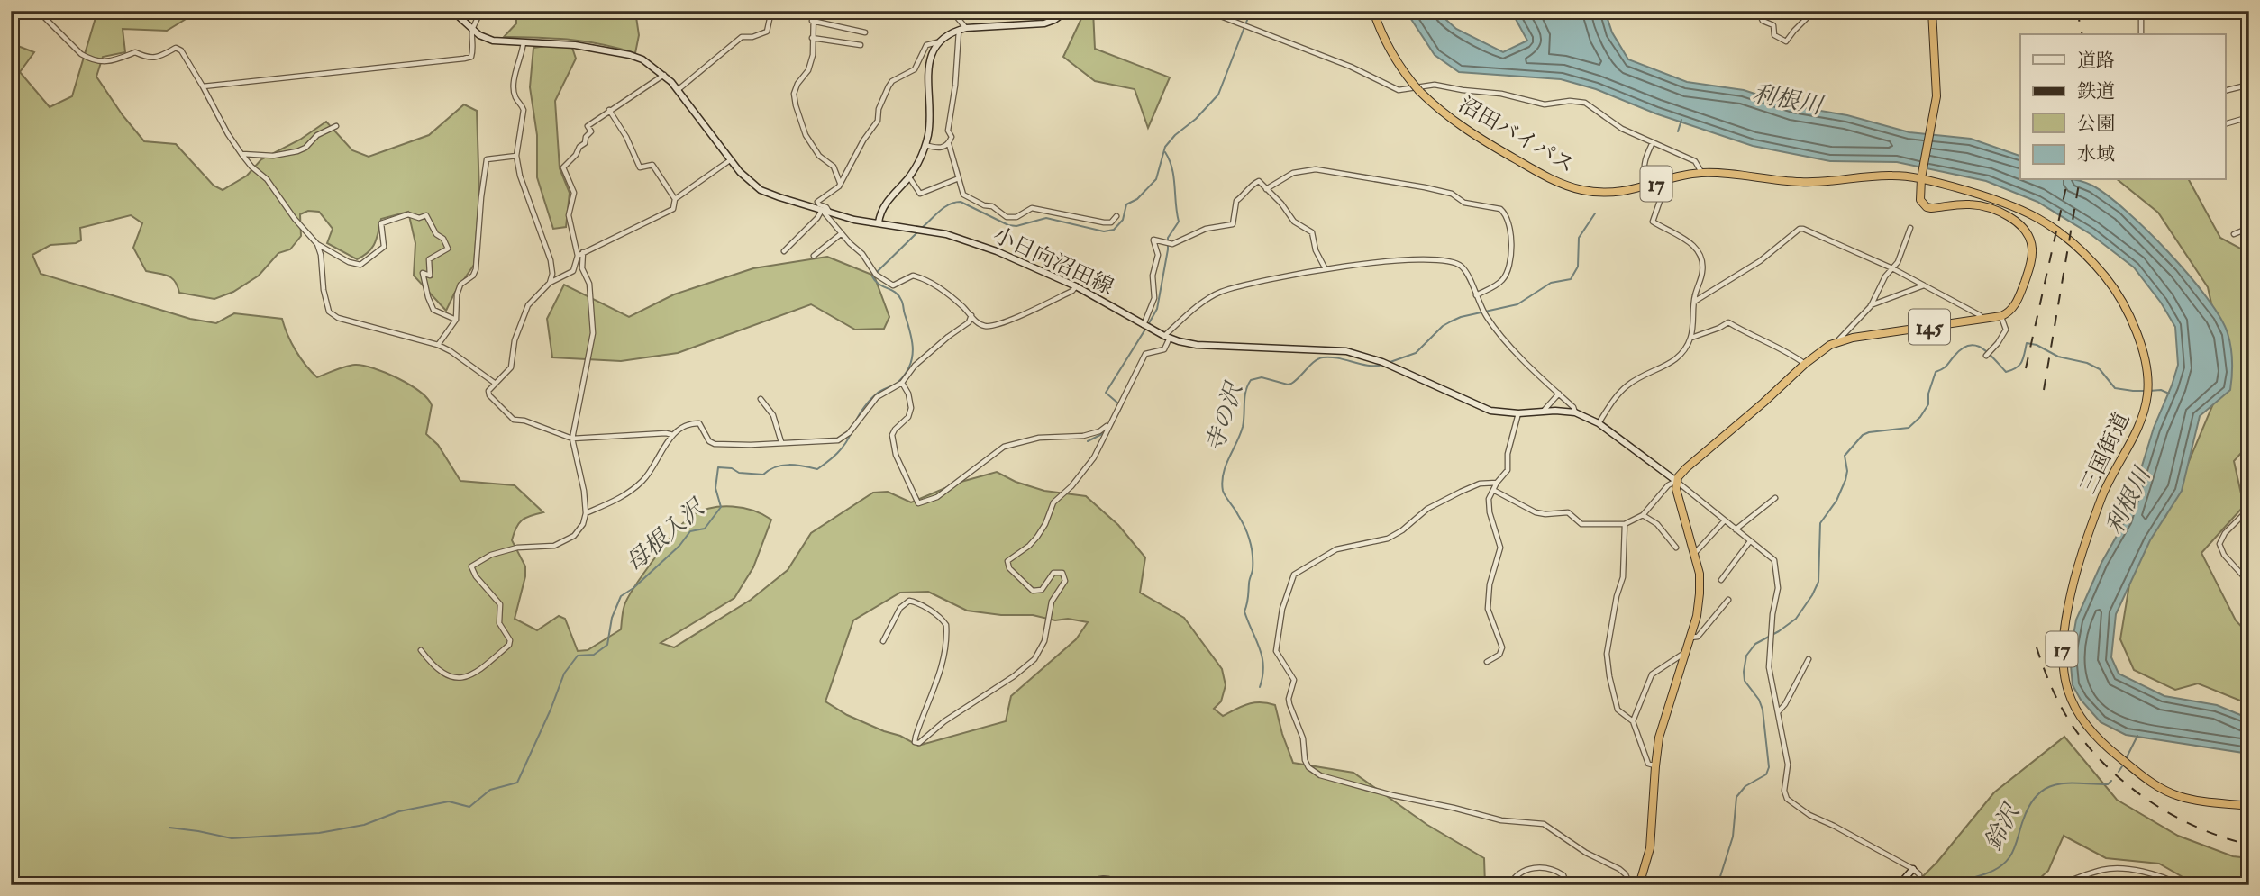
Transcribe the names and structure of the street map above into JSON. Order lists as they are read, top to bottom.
{
  "streets": {
    "highway": [
      "沼田バイパス",
      "17",
      "145",
      "三国街道"
    ],
    "main road": ["小日向沼田線"]
  },
  "crossings": [
    ["沼田バイパス", "三国街道"],
    ["小日向沼田線", "145"]
  ],
  "water": [
    "利根川",
    "寺の沢",
    "母根入沢",
    "鈴沢"
  ],
  "legend": [
    "道路",
    "鉄道",
    "公園",
    "水域"
  ]
}
